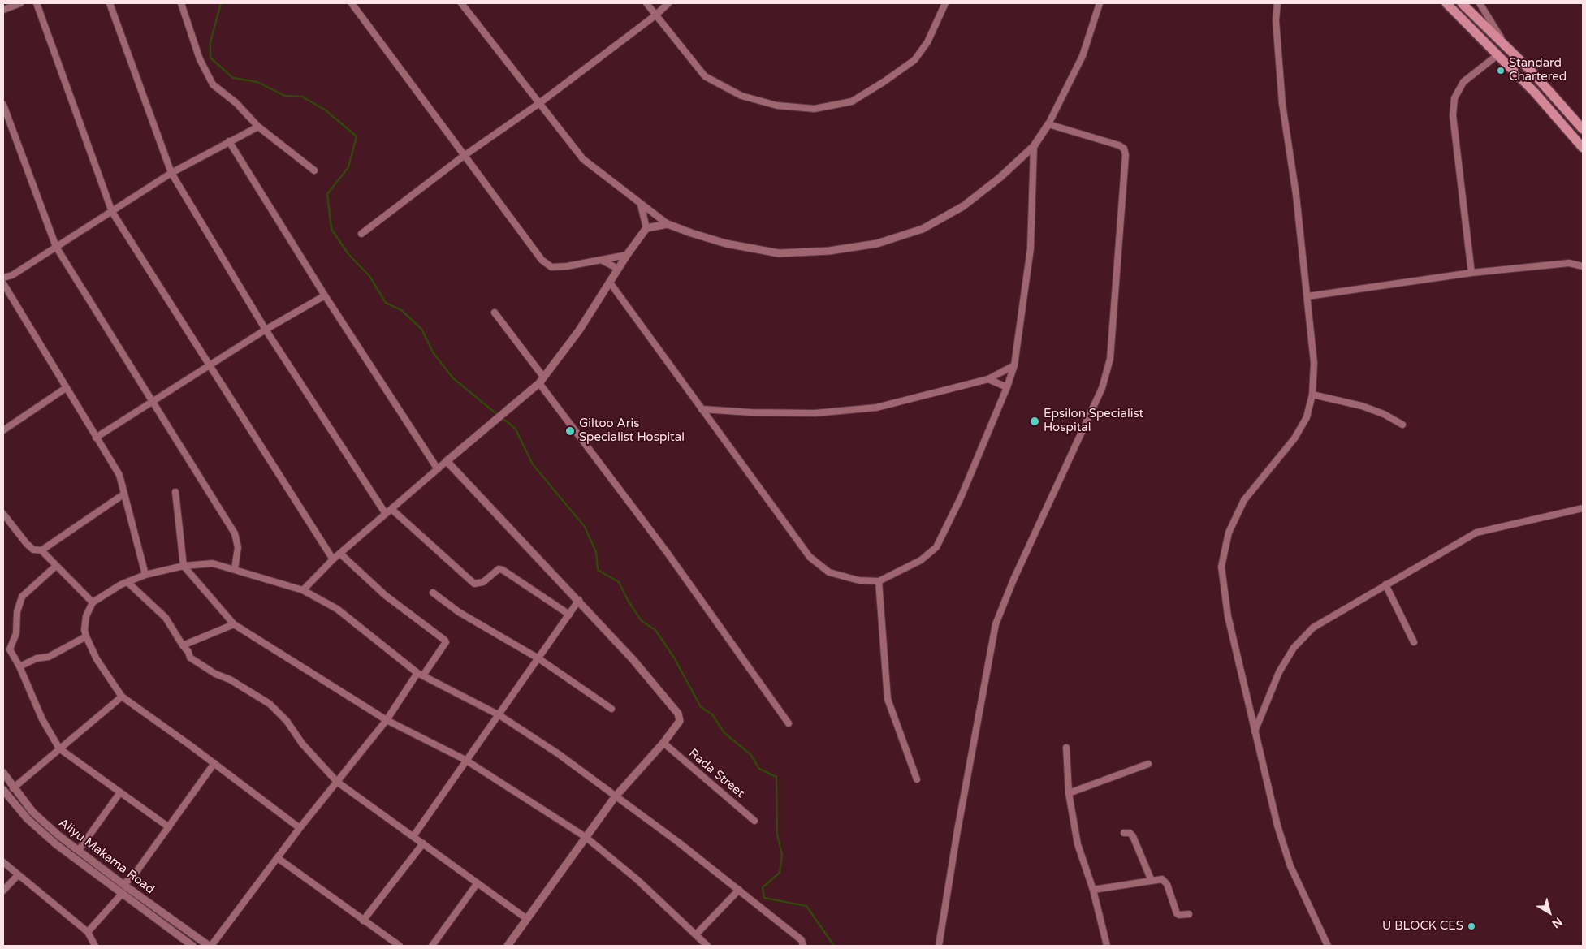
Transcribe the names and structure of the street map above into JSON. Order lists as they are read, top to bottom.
{
  "streets": {
    "street": ["Rada Street", "Aliyu Makama Road"]
  },
  "places": [
    "Standard Chartered",
    "Epsilon Specialist Hospital",
    "Giltoo Aris Specialist Hospital",
    "U BLOCK CES"
  ],
  "north": "bottom right"
}
